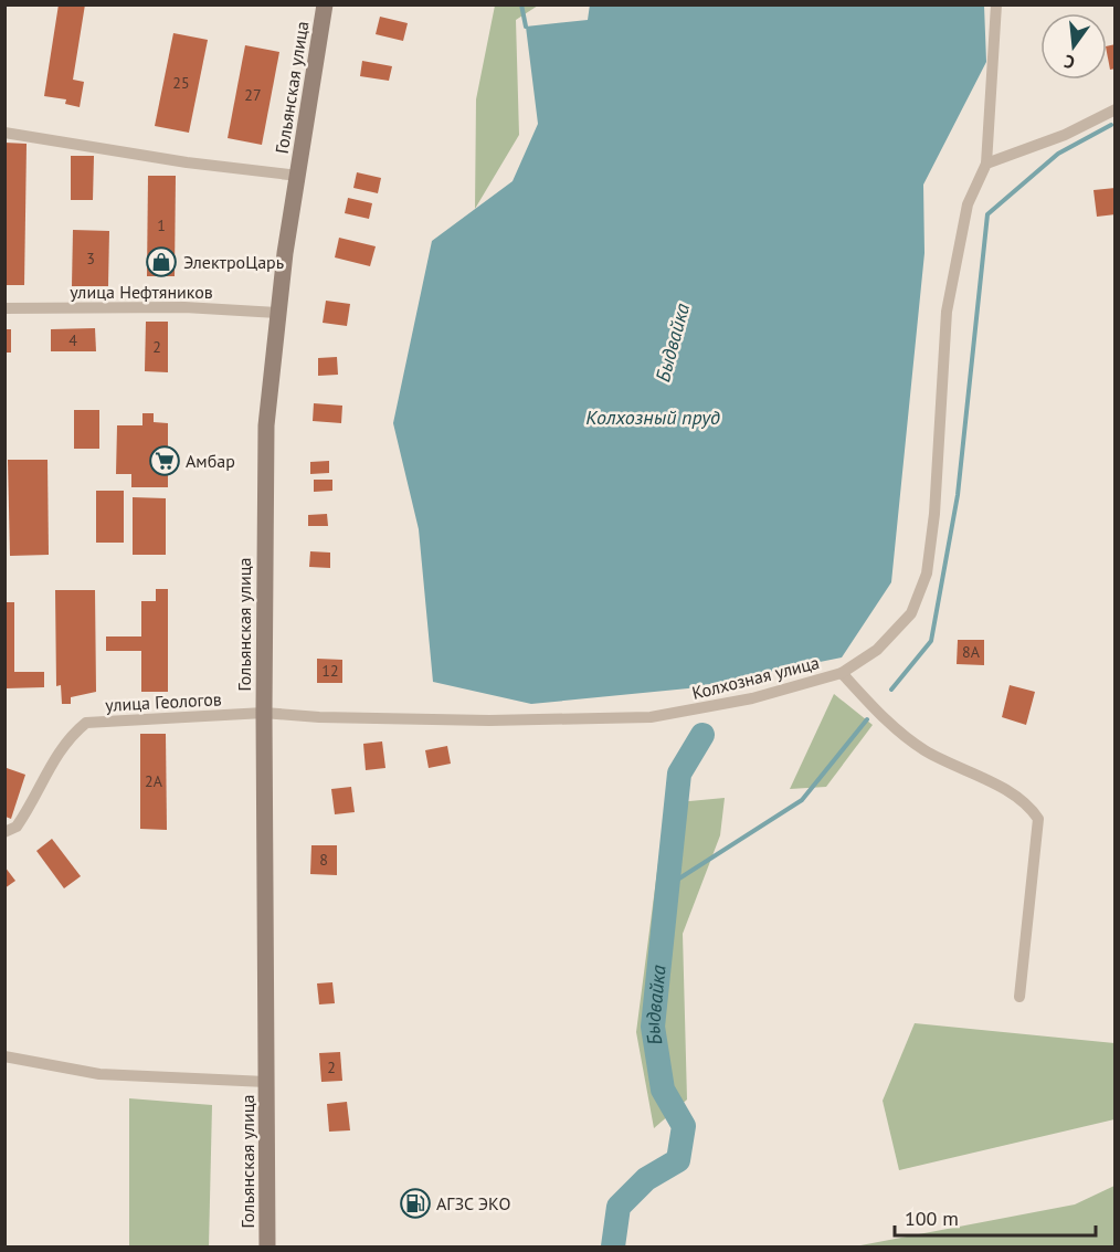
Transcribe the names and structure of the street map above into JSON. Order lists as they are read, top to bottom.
{
  "streets": {
    "main road": ["Гольянская улица"],
    "street": ["улица Нефтяников", "Колхозная улица", "улица Геологов"]
  },
  "crossings": [
    ["Гольянская улица", "улица Нефтяников"],
    ["Гольянская улица", "Колхозная улица"],
    ["Гольянская улица", "улица Геологов"],
    ["Колхозная улица", "улица Геологов"]
  ],
  "water": ["Быдвайка", "Колхозный пруд"],
  "places": {
    "shop": ["ЭлектроЦарь"],
    "supermarket": ["Амбар"],
    "fuel station": ["АГЗС ЭКО"]
  },
  "house_numbers": [
    "25",
    "27",
    "1",
    "3",
    "4",
    "2",
    "8А",
    "12",
    "2А",
    "8",
    "2"
  ],
  "scale_bar": "100 m",
  "north": "bottom"
}
